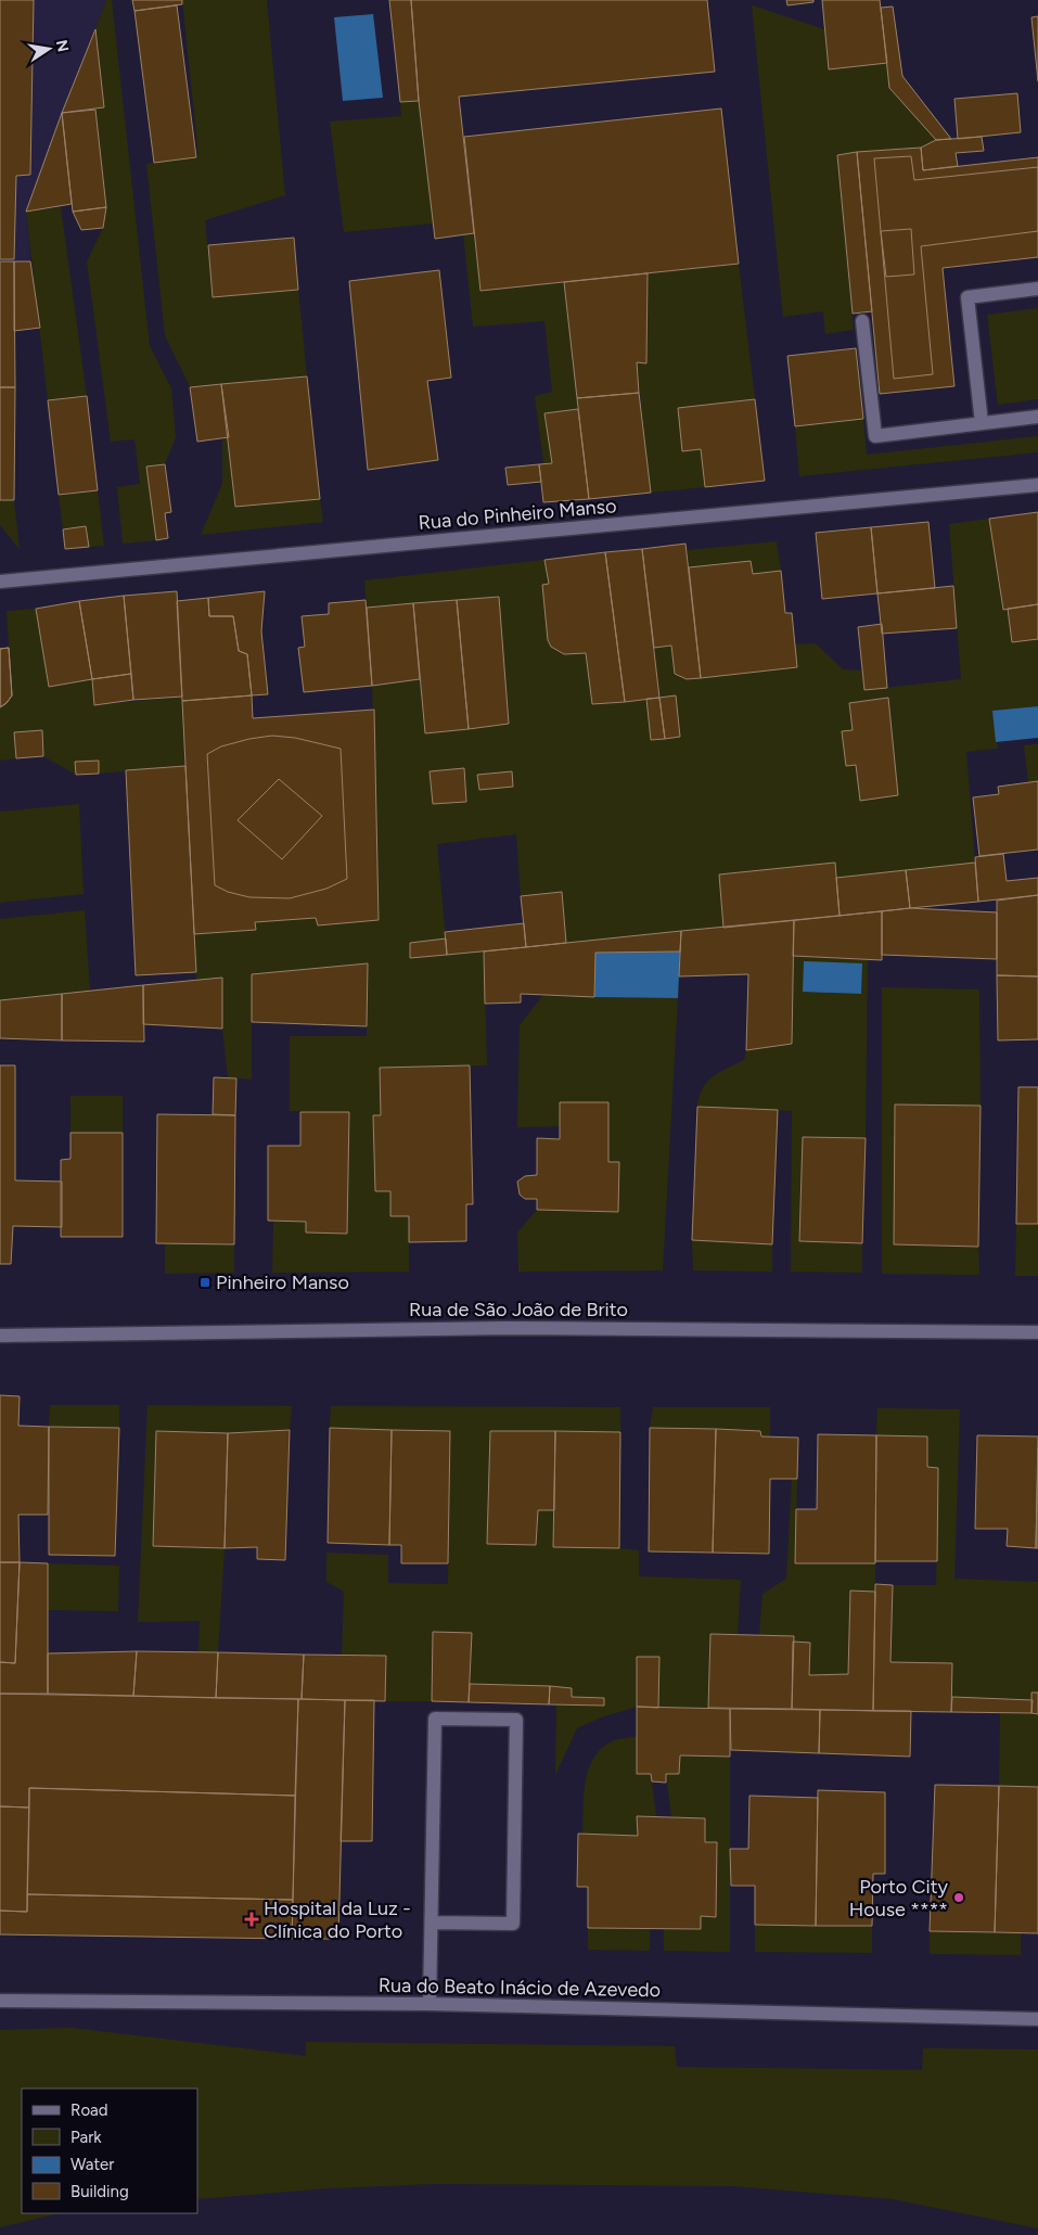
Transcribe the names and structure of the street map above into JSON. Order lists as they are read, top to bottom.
{
  "streets": {
    "main road": ["Rua do Pinheiro Manso", "Rua de São João de Brito", "Rua do Beato Inácio de Azevedo"]
  },
  "places": {
    "transit": ["Pinheiro Manso"],
    "other": ["Porto City House ****"],
    "health": ["Hospital da Luz - Clínica do Porto"]
  },
  "legend": [
    "Road",
    "Park",
    "Water",
    "Building"
  ],
  "north": "right"
}
